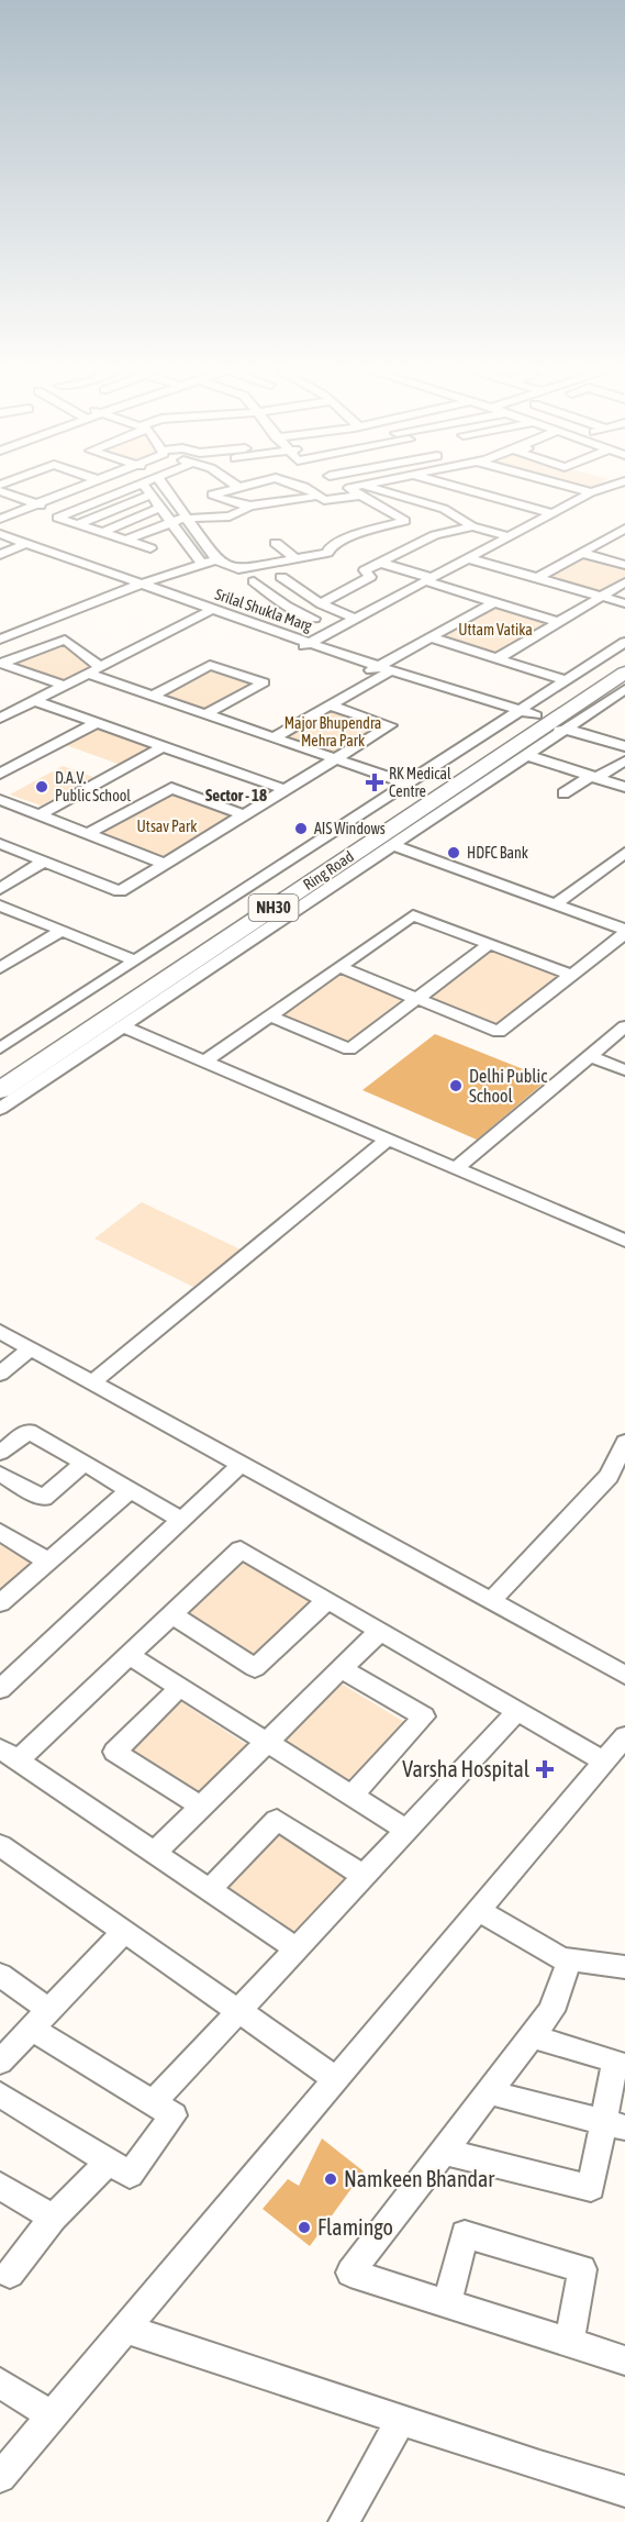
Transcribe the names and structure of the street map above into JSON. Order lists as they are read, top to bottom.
{
  "streets": {
    "highway": ["Ring Road", "NH30"],
    "street": ["Srilal Shukla Marg"]
  },
  "crossings": [
    ["Srilal Shukla Marg", "Ring Road"]
  ],
  "districts": ["Sector - 18"],
  "parks": ["Uttam Vatika", "Major Bhupendra Mehra Park", "Utsav Park"],
  "places": {
    "health": ["RK Medical Centre", "Varsha Hospital"],
    "other": [
      "D.A.V. Public School",
      "AIS Windows",
      "HDFC Bank",
      "Delhi Public School",
      "Namkeen Bhandar",
      "Flamingo"
    ]
  }
}
